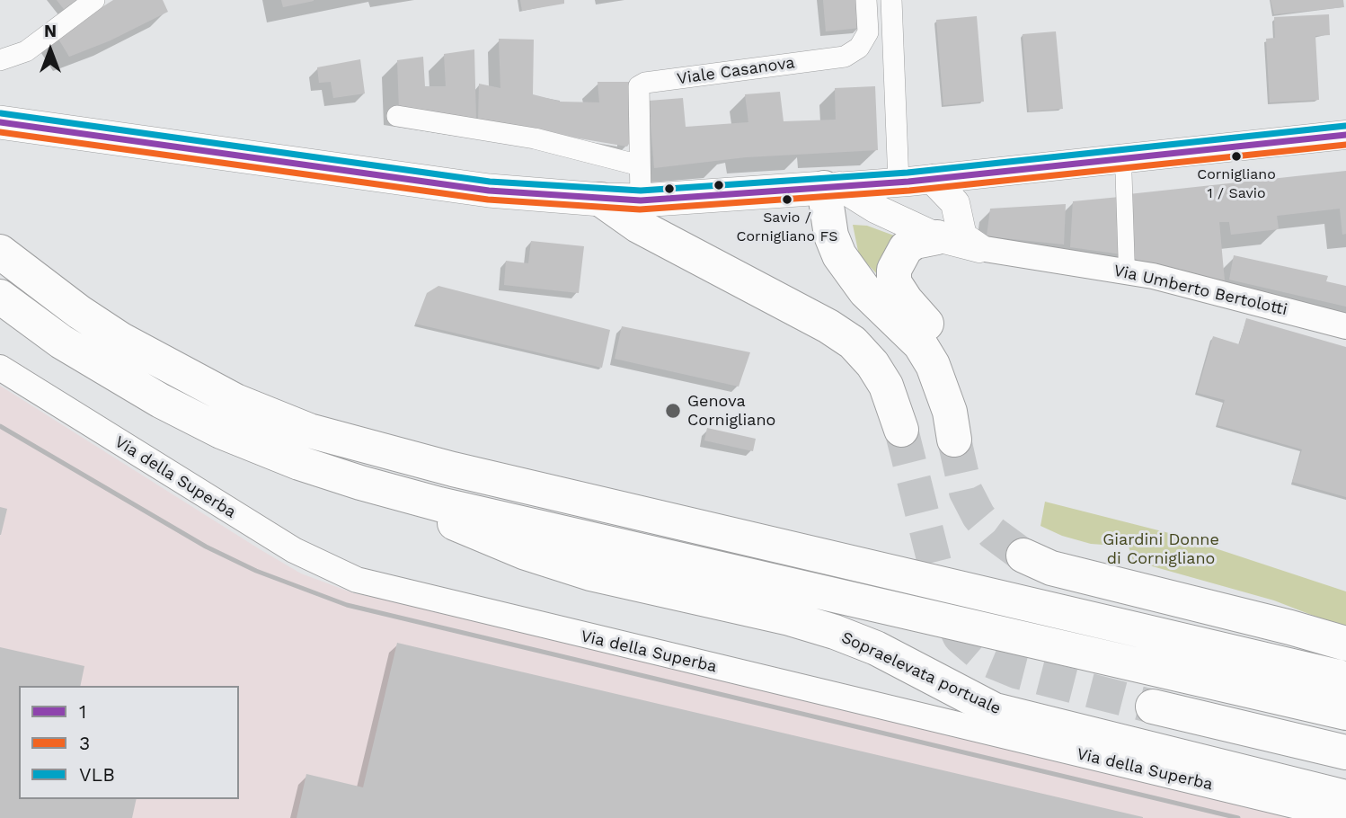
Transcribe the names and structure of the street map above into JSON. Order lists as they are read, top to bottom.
{
  "streets": {
    "highway": ["Sopraelevata portuale"],
    "street": ["Viale Casanova", "Via Umberto Bertolotti", "Via della Superba"]
  },
  "parks": ["Giardini Donne di Cornigliano"],
  "places": ["Cornigliano 1 / Savio", "Savio / Cornigliano FS", "Genova Cornigliano"],
  "lines": ["transit line VLB", "transit line 1", "transit line 3"],
  "legend": ["1", "3", "VLB"],
  "north": "top"
}
